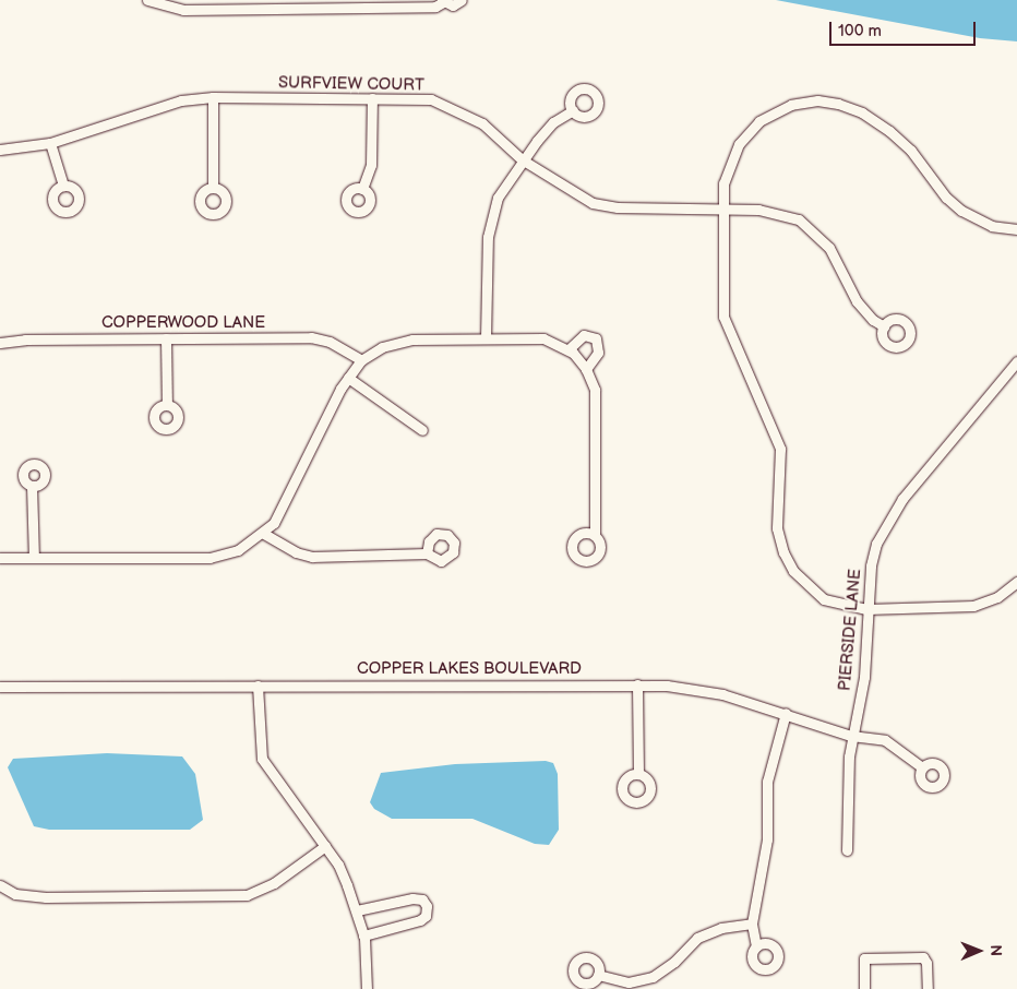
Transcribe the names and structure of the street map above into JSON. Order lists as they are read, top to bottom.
{
  "streets": {
    "street": [
      "SURFVIEW COURT",
      "COPPERWOOD LANE",
      "PIERSIDE LANE",
      "COPPER LAKES BOULEVARD"
    ]
  },
  "crossings": [
    ["PIERSIDE LANE", "COPPER LAKES BOULEVARD"]
  ],
  "scale_bar": "100 m",
  "north": "right"
}
